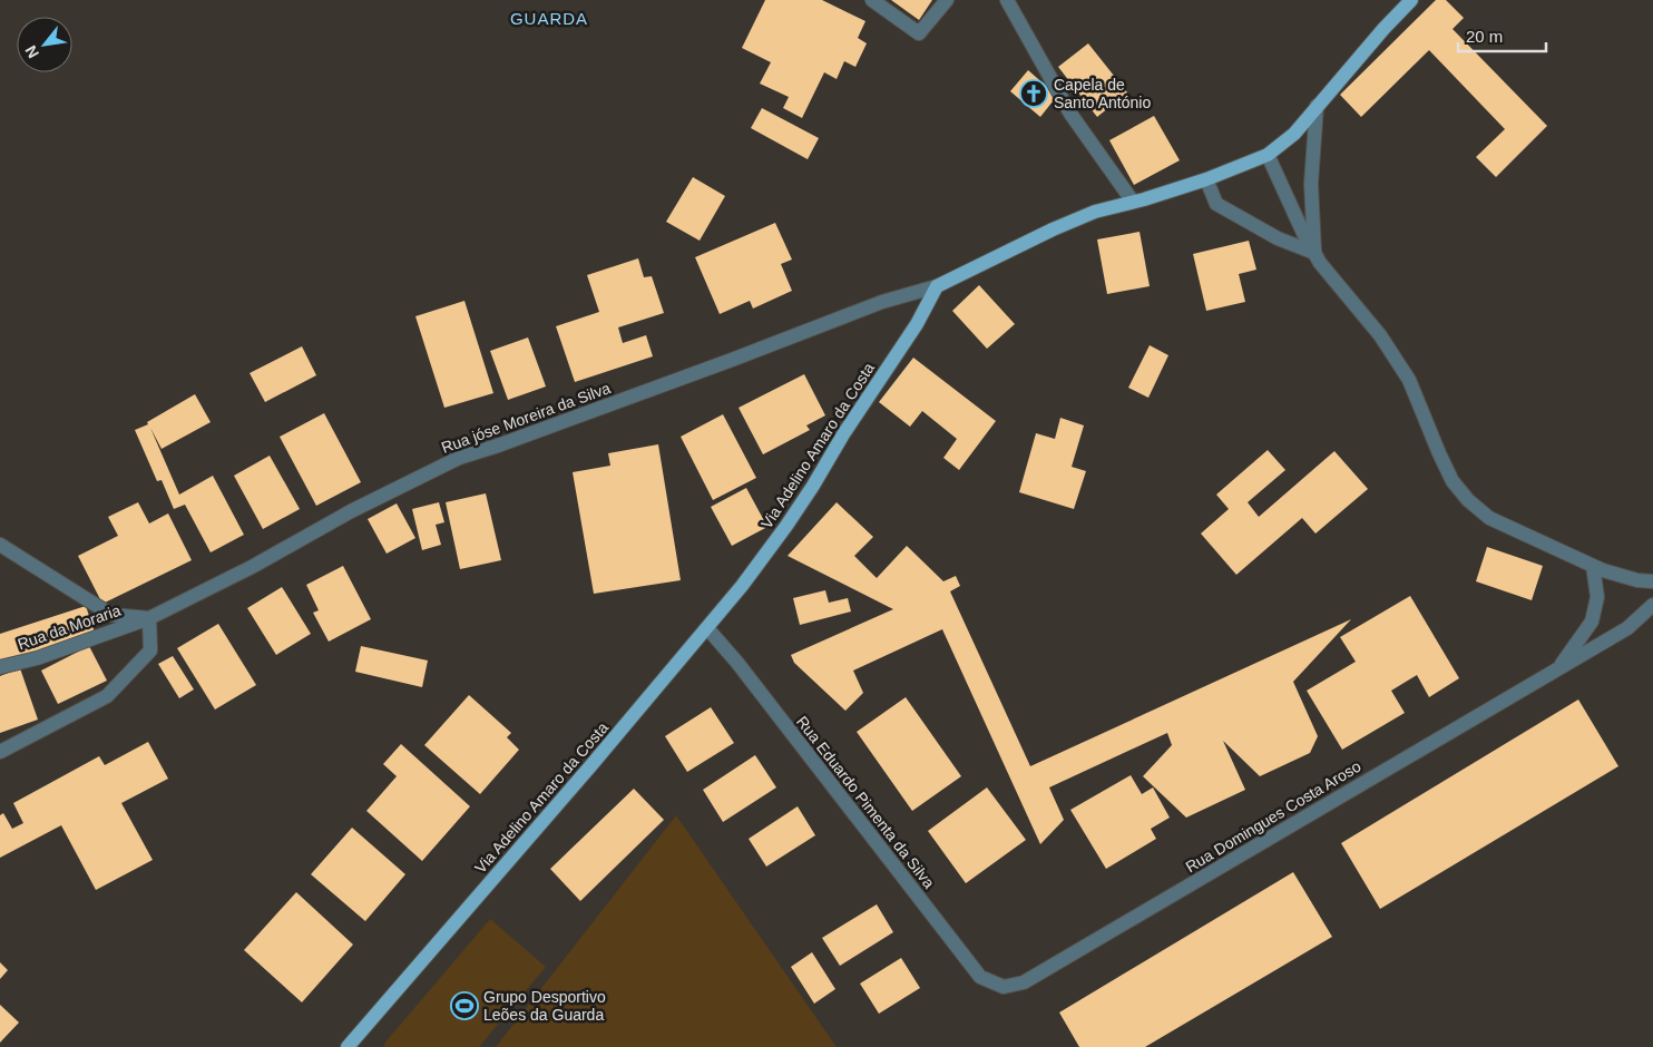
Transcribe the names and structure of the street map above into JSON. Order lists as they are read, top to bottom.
{
  "streets": {
    "main road": ["Via Adelino Amaro da Costa"],
    "street": [
      "Rua jóse Moreira da Silva",
      "Rua da Moraria",
      "Rua Eduardo Pimenta da Silva",
      "Rua Domingues Costa Aroso"
    ]
  },
  "crossings": [
    ["Rua jóse Moreira da Silva", "Via Adelino Amaro da Costa"],
    ["Rua jóse Moreira da Silva", "Rua da Moraria"],
    ["Via Adelino Amaro da Costa", "Rua Eduardo Pimenta da Silva"],
    ["Rua Eduardo Pimenta da Silva", "Rua Domingues Costa Aroso"]
  ],
  "districts": ["GUARDA"],
  "places": {
    "church": ["Capela de Santo António"],
    "sports": ["Grupo Desportivo Leões da Guarda"]
  },
  "scale_bar": "20 m",
  "north": "bottom left"
}
